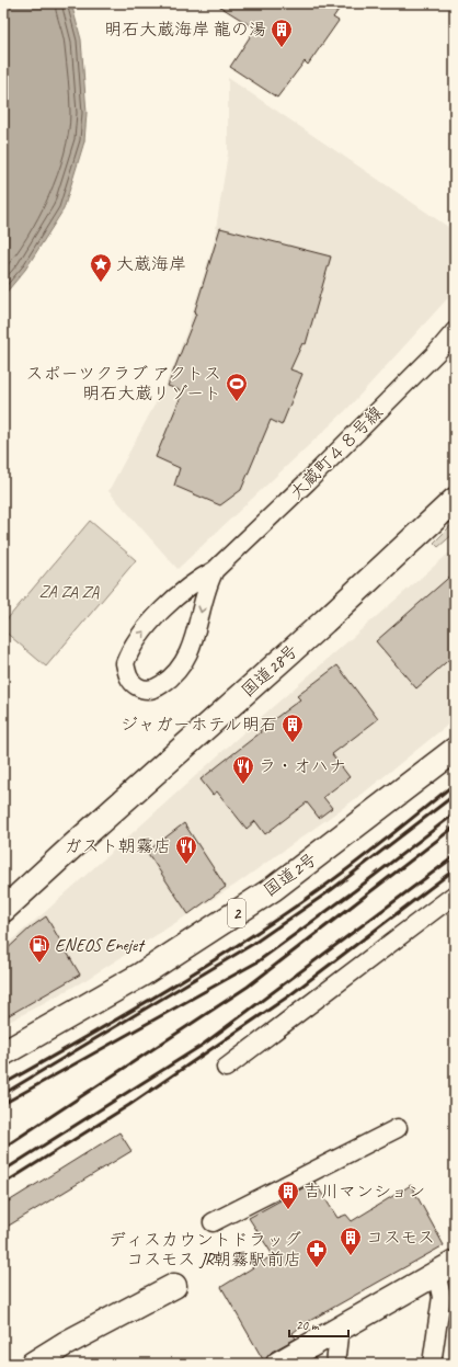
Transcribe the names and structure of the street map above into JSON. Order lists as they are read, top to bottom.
{
  "streets": {
    "main road": ["国道28号", "国道2号", "2"],
    "street": ["大蔵町４８号線"]
  },
  "parks": ["ZA ZA ZA"],
  "places": {
    "building": [
      "明石大蔵海岸 龍の湯",
      "ジャガーホテル明石",
      "吉川マンション",
      "コスモス"
    ],
    "place": ["大蔵海岸"],
    "sports": ["スポーツクラブ アクトス 明石大蔵リゾート"],
    "restaurant": ["ラ・オハナ", "ガスト朝霧店"],
    "fuel station": ["ENEOS Enejet"],
    "pharmacy": ["ディスカウントドラッグ コスモス JR朝霧駅前店"]
  },
  "scale_bar": "20 m"
}
